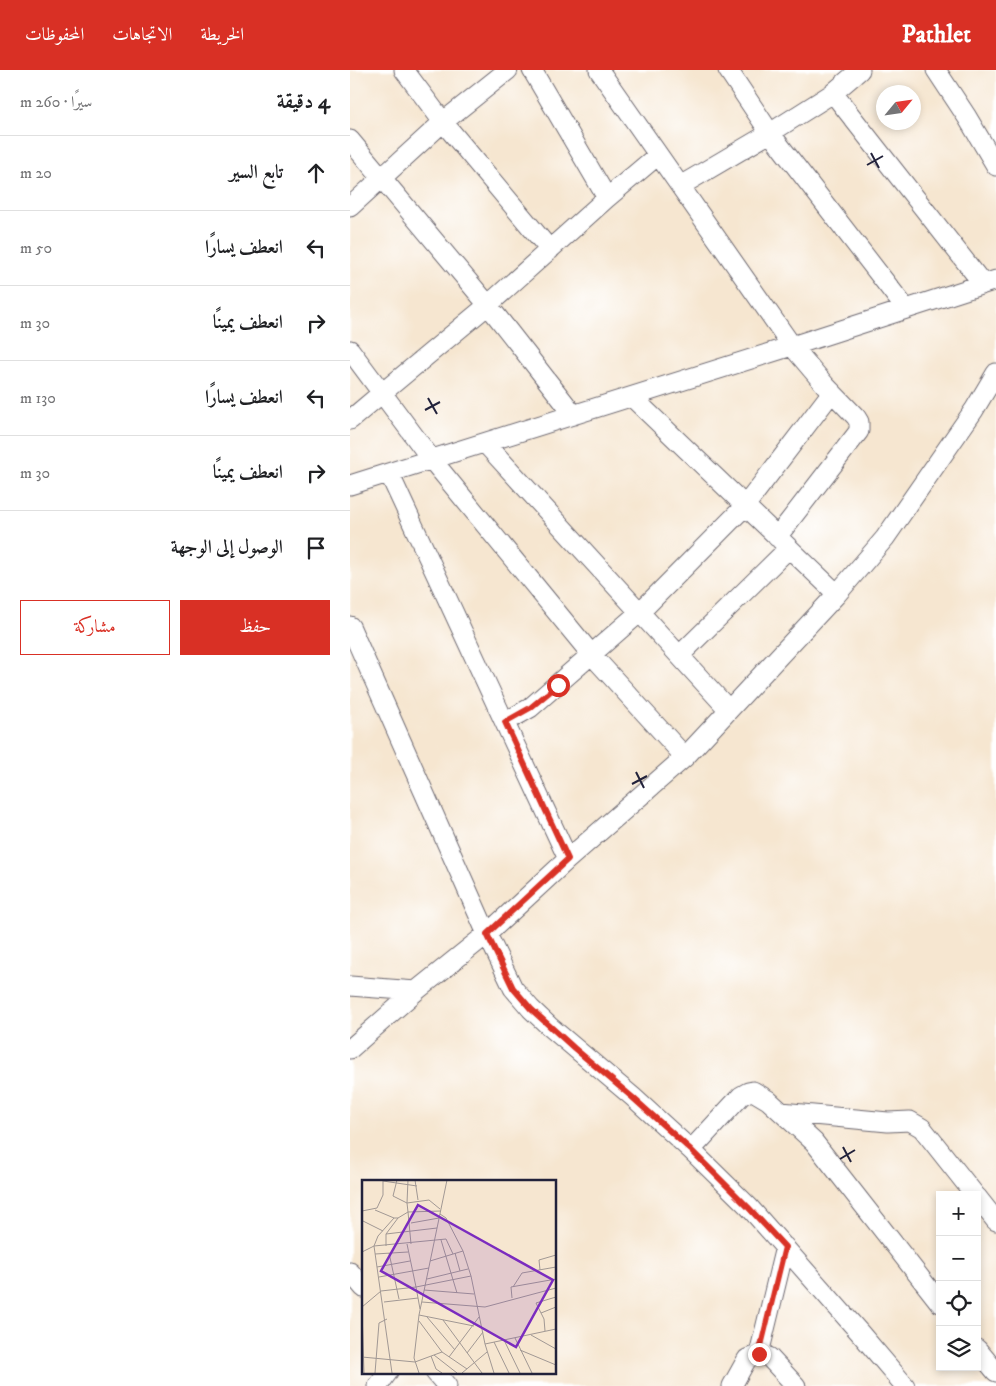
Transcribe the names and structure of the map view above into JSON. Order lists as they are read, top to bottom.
{
  "north": "top right",
  "page": {
    "header": "Pathlet",
    "nav": ["الخريطة", "الاتجاهات", "المحفوظات"],
    "heading": ["4 دقيقة", "سيرًا · 260 m"],
    "list": [
      ["تابع السير", "20 m"],
      ["انعطف يسارًا", "50 m"],
      ["انعطف يمينًا", "30 m"],
      ["انعطف يسارًا", "130 m"],
      ["انعطف يمينًا", "30 m"],
      "الوصول إلى الوجهة"
    ],
    "buttons": ["حفظ", "مشاركة"],
    "map_buttons": ["+", "−"]
  }
}
